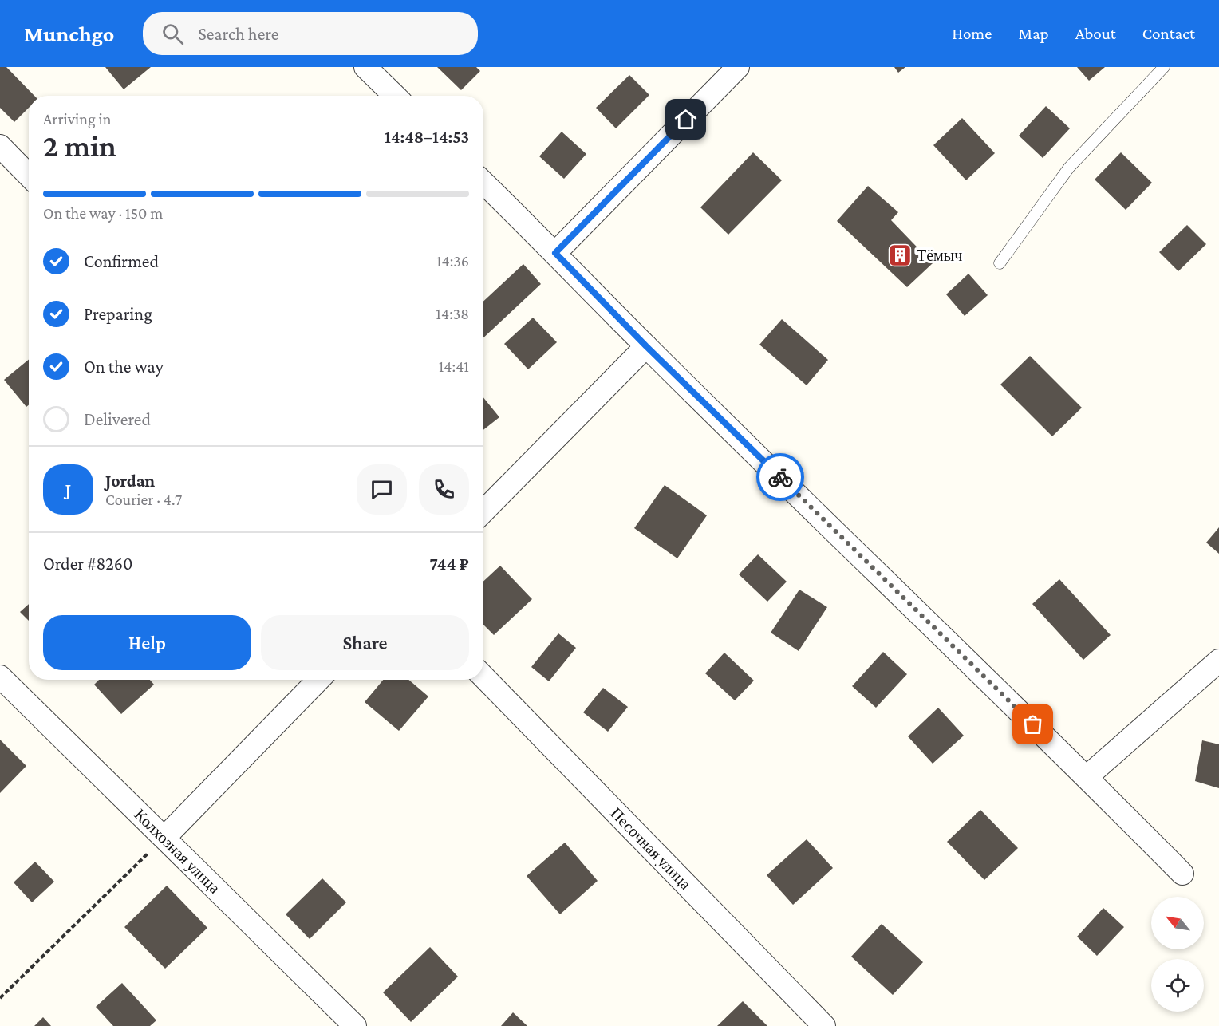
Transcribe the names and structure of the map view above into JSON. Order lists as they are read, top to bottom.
{
  "streets": {
    "street": ["Песочная улица", "Колхозная улица"]
  },
  "places": {
    "building": ["Тёмыч"]
  },
  "north": "top left",
  "page": {
    "header": "Munchgo",
    "search": "Search here",
    "nav": [
      "Home",
      "Map",
      "About",
      "Contact"
    ],
    "heading": ["2 min", "Arriving in", "14:48–14:53"],
    "panel": [
      "Jordan",
      "Courier · 4.7",
      "Order #8260",
      "744 ₽"
    ],
    "bar": "On the way · 150 m",
    "list": [
      ["Confirmed", "14:36"],
      ["Preparing", "14:38"],
      ["On the way", "14:41"],
      "Delivered"
    ],
    "round": "J",
    "buttons": ["Help", "Share"]
  }
}
